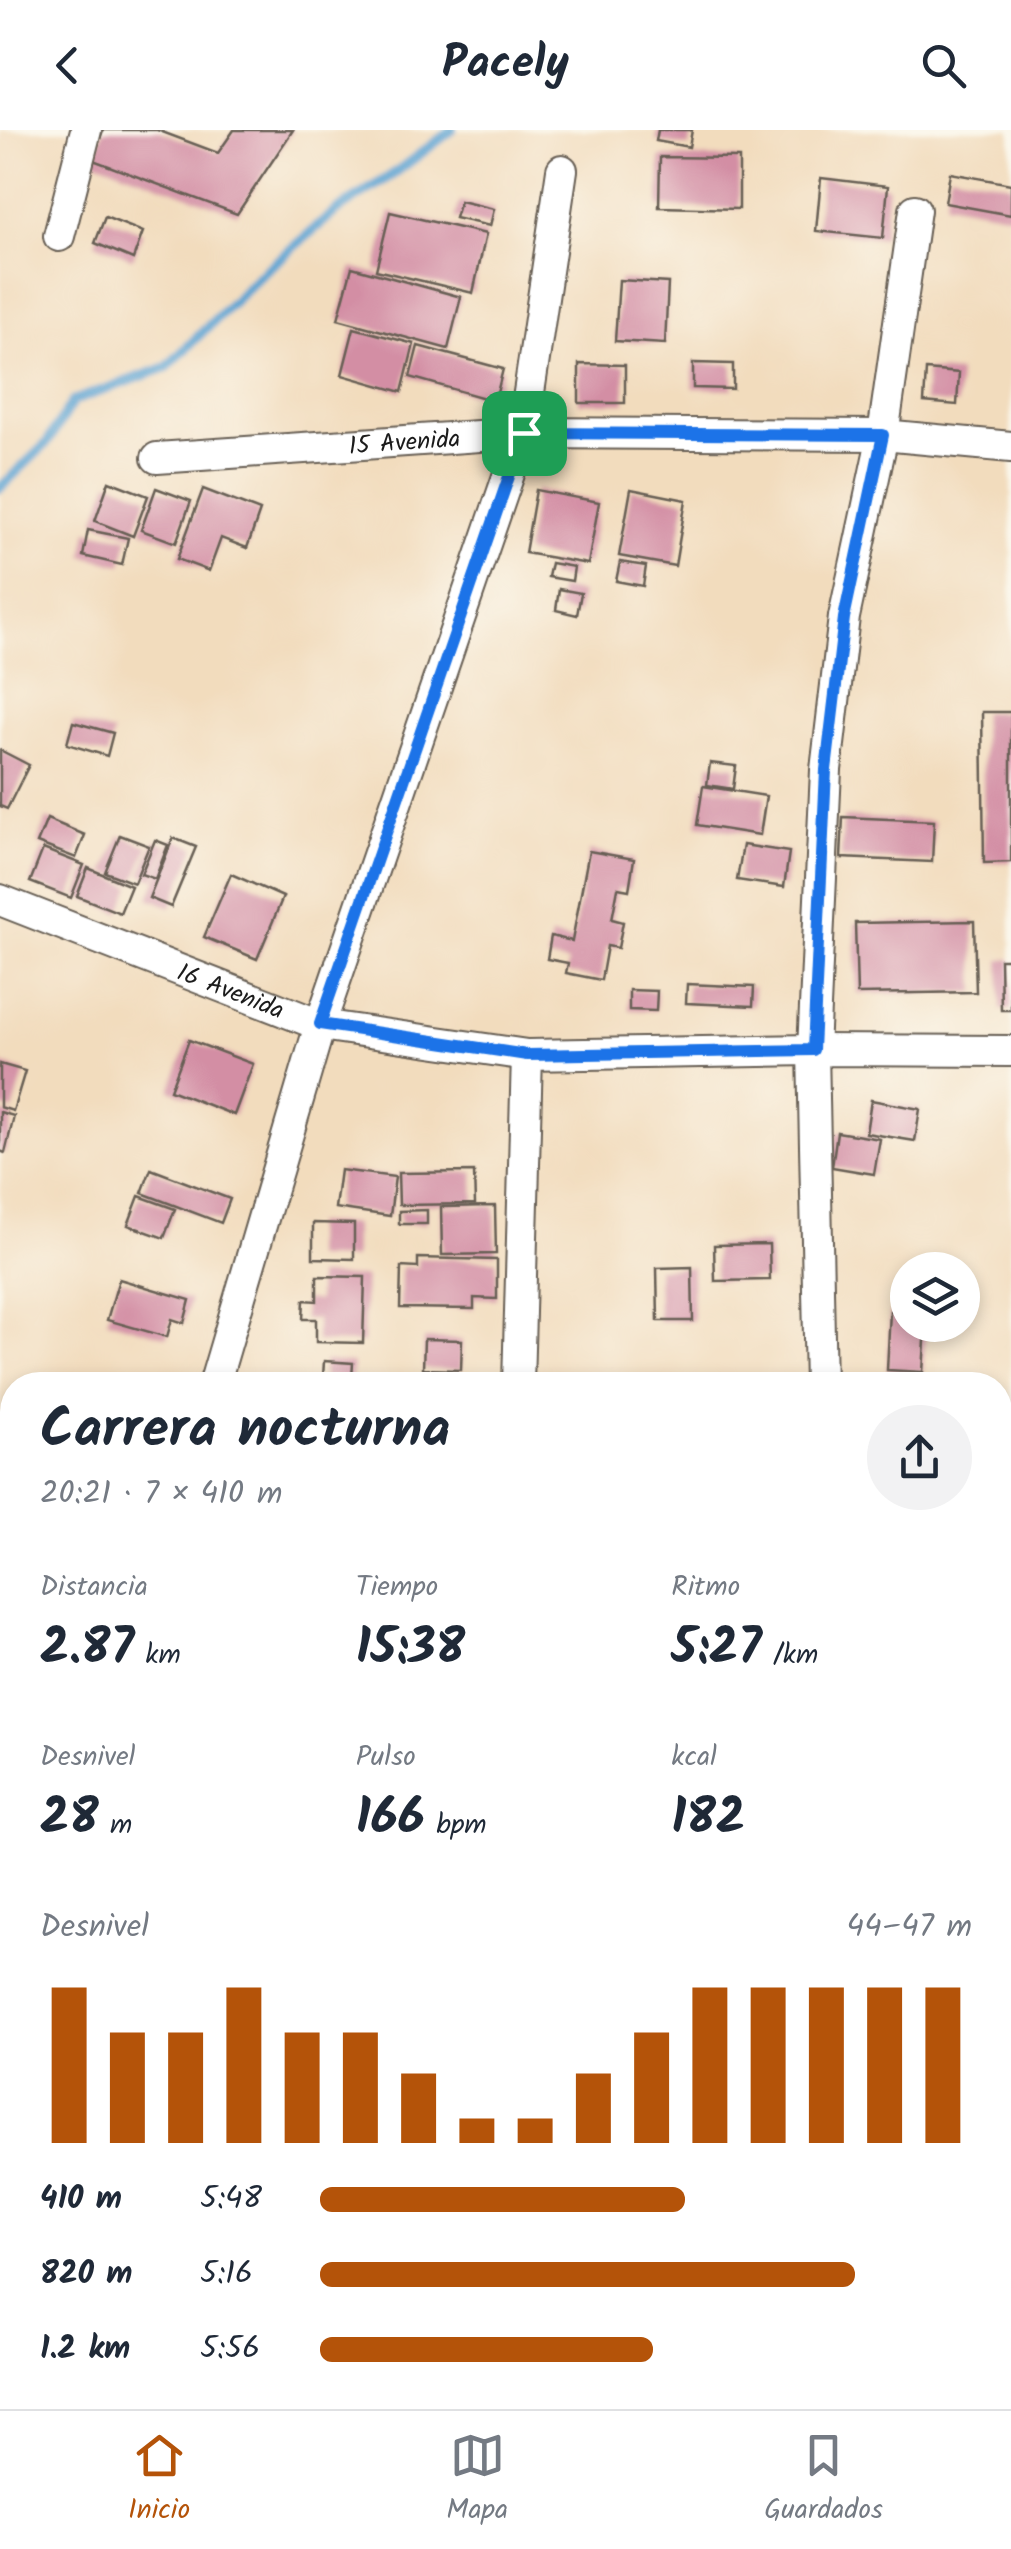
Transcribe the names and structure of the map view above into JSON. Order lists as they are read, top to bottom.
{
  "streets": {
    "street": ["15 Avenida", "16 Avenida"]
  },
  "page": {
    "header": "Pacely",
    "heading": ["Carrera nocturna", "20:21 · 7 × 410 m"],
    "stats": [
      ["Distancia", "2.87 km"],
      ["Tiempo", "15:38"],
      ["Ritmo", "5:27 /km"],
      ["Desnivel", "28 m"],
      ["Pulso", "166 bpm"],
      ["kcal", "182"]
    ],
    "chart": ["Desnivel", "44–47 m"],
    "list": [
      {
        "name": "410 m",
        "note": "5:48"
      },
      {
        "name": "820 m",
        "note": "5:16"
      },
      {
        "name": "1.2 km",
        "note": "5:56"
      }
    ],
    "tabs": ["Inicio", "Mapa", "Guardados"]
  }
}
